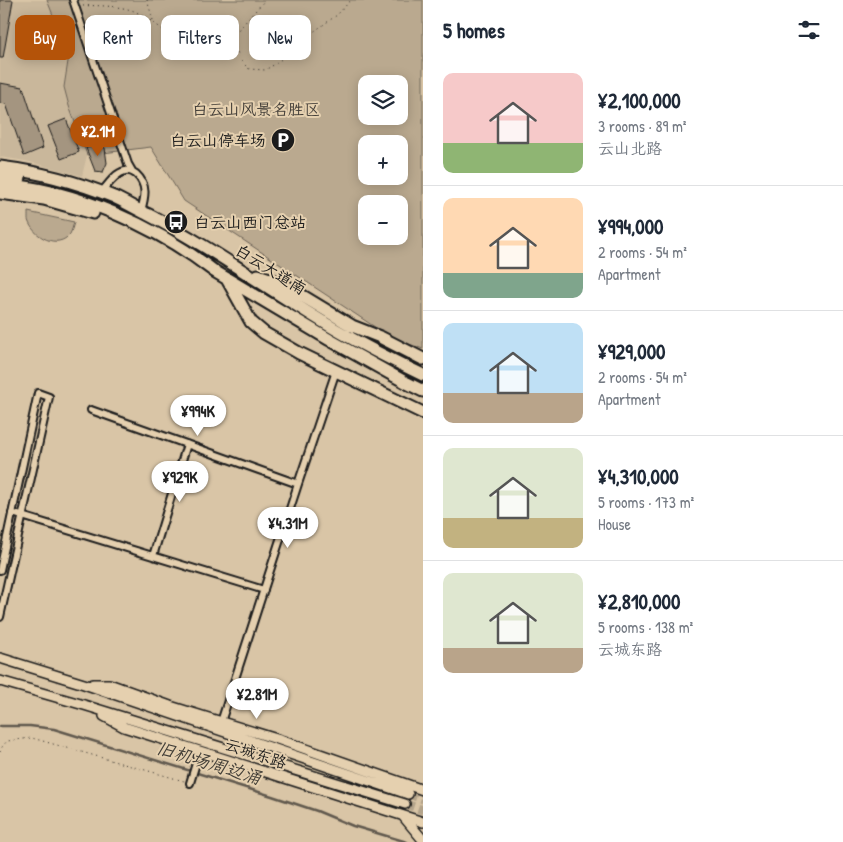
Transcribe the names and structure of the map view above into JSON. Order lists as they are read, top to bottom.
{
  "streets": {
    "highway": ["白云大道南"],
    "main road": ["云城东路"]
  },
  "water": ["旧机场周边涌"],
  "parks": ["白云山风景名胜区"],
  "places": {
    "parking": ["白云山停车场"],
    "bus stop": ["白云山西门总站"]
  },
  "page": {
    "heading": "5 homes",
    "chip": [
      "Buy",
      "Rent",
      "Filters",
      "New"
    ],
    "list": [
      {
        "name": "¥2,100,000",
        "note": "3 rooms · 89 m² · 云山北路"
      },
      {
        "name": "¥994,000",
        "note": "2 rooms · 54 m² · Apartment"
      },
      {
        "name": "¥929,000",
        "note": "2 rooms · 54 m² · Apartment"
      },
      {
        "name": "¥4,310,000",
        "note": "5 rooms · 173 m² · House"
      },
      {
        "name": "¥2,810,000",
        "note": "5 rooms · 138 m² · 云城东路"
      }
    ],
    "map_buttons": ["+", "−"],
    "price": [
      "¥2.1M",
      "¥994K",
      "¥929K",
      "¥4.31M",
      "¥2.81M"
    ]
  }
}
